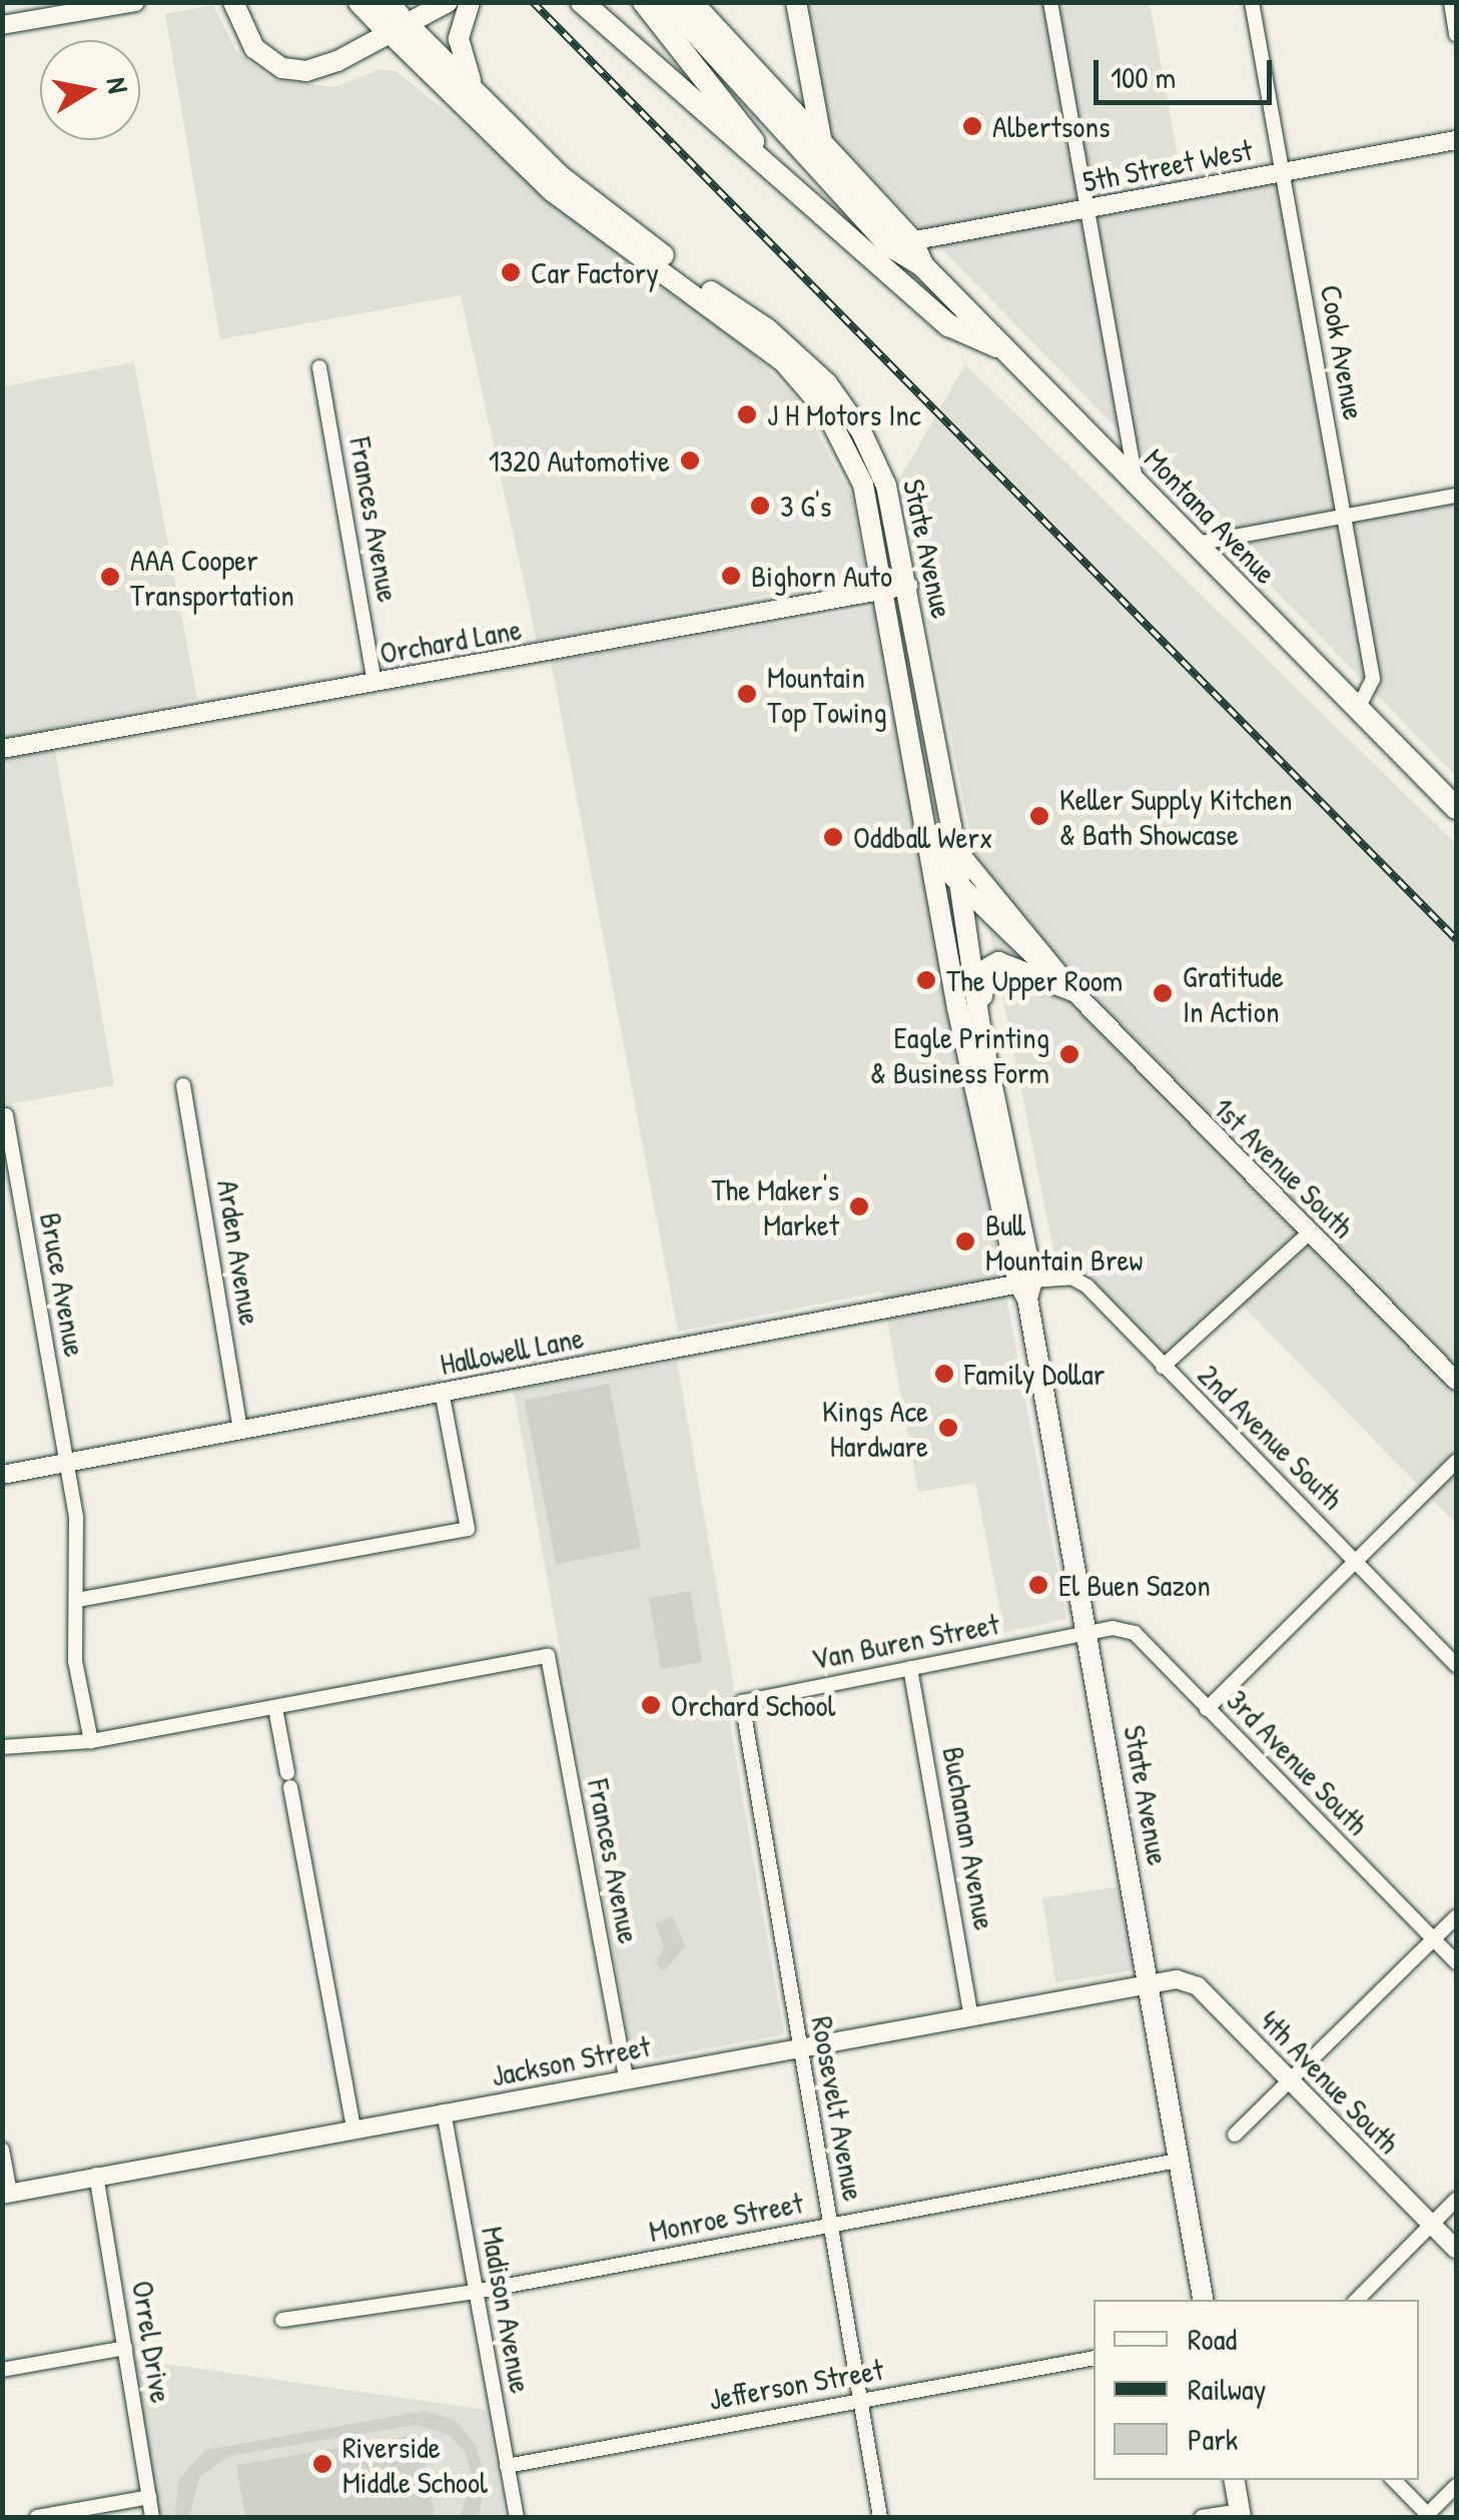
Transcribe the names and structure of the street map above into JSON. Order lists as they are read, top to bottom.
{
  "streets": {
    "main road": ["Montana Avenue", "State Avenue"],
    "street": [
      "5th Street West",
      "Cook Avenue",
      "Frances Avenue",
      "Orchard Lane",
      "1st Avenue South",
      "Arden Avenue",
      "Bruce Avenue",
      "Hallowell Lane",
      "2nd Avenue South",
      "Van Buren Street",
      "3rd Avenue South",
      "Buchanan Avenue",
      "Jackson Street",
      "4th Avenue South",
      "Roosevelt Avenue",
      "Monroe Street",
      "Madison Avenue",
      "Orrel Drive",
      "Jefferson Street"
    ]
  },
  "crossings": [
    ["5th Street West", "Cook Avenue"],
    ["5th Street West", "Montana Avenue"],
    ["Cook Avenue", "Montana Avenue"],
    ["Frances Avenue", "Orchard Lane"],
    ["Frances Avenue", "Jackson Street"],
    ["State Avenue", "Orchard Lane"],
    ["State Avenue", "1st Avenue South"],
    ["State Avenue", "Hallowell Lane"],
    ["State Avenue", "2nd Avenue South"],
    ["State Avenue", "Van Buren Street"],
    ["State Avenue", "3rd Avenue South"],
    ["State Avenue", "Jackson Street"],
    ["State Avenue", "4th Avenue South"],
    ["State Avenue", "Monroe Street"],
    ["Arden Avenue", "Hallowell Lane"],
    ["Bruce Avenue", "Hallowell Lane"],
    ["Hallowell Lane", "2nd Avenue South"],
    ["Van Buren Street", "3rd Avenue South"],
    ["Van Buren Street", "Buchanan Avenue"],
    ["Van Buren Street", "Roosevelt Avenue"],
    ["Buchanan Avenue", "Jackson Street"],
    ["Jackson Street", "4th Avenue South"],
    ["Jackson Street", "Roosevelt Avenue"],
    ["Jackson Street", "Madison Avenue"],
    ["Jackson Street", "Orrel Drive"],
    ["Roosevelt Avenue", "Monroe Street"],
    ["Roosevelt Avenue", "Jefferson Street"],
    ["Monroe Street", "Madison Avenue"],
    ["Madison Avenue", "Jefferson Street"]
  ],
  "places": [
    "Albertsons",
    "Car Factory",
    "J H Motors Inc",
    "1320 Automotive",
    "3 G's",
    "Bighorn Auto",
    "AAA Cooper Transportation",
    "Mountain Top Towing",
    "Keller Supply Kitchen & Bath Showcase",
    "Oddball Werx",
    "The Upper Room",
    "Gratitude In Action",
    "Eagle Printing & Business Form",
    "The Maker's Market",
    "Bull Mountain Brew",
    "Family Dollar",
    "Kings Ace Hardware",
    "El Buen Sazon",
    "Orchard School",
    "Riverside Middle School"
  ],
  "legend": ["Road", "Railway", "Park"],
  "scale_bar": "100 m",
  "north": "right"
}
